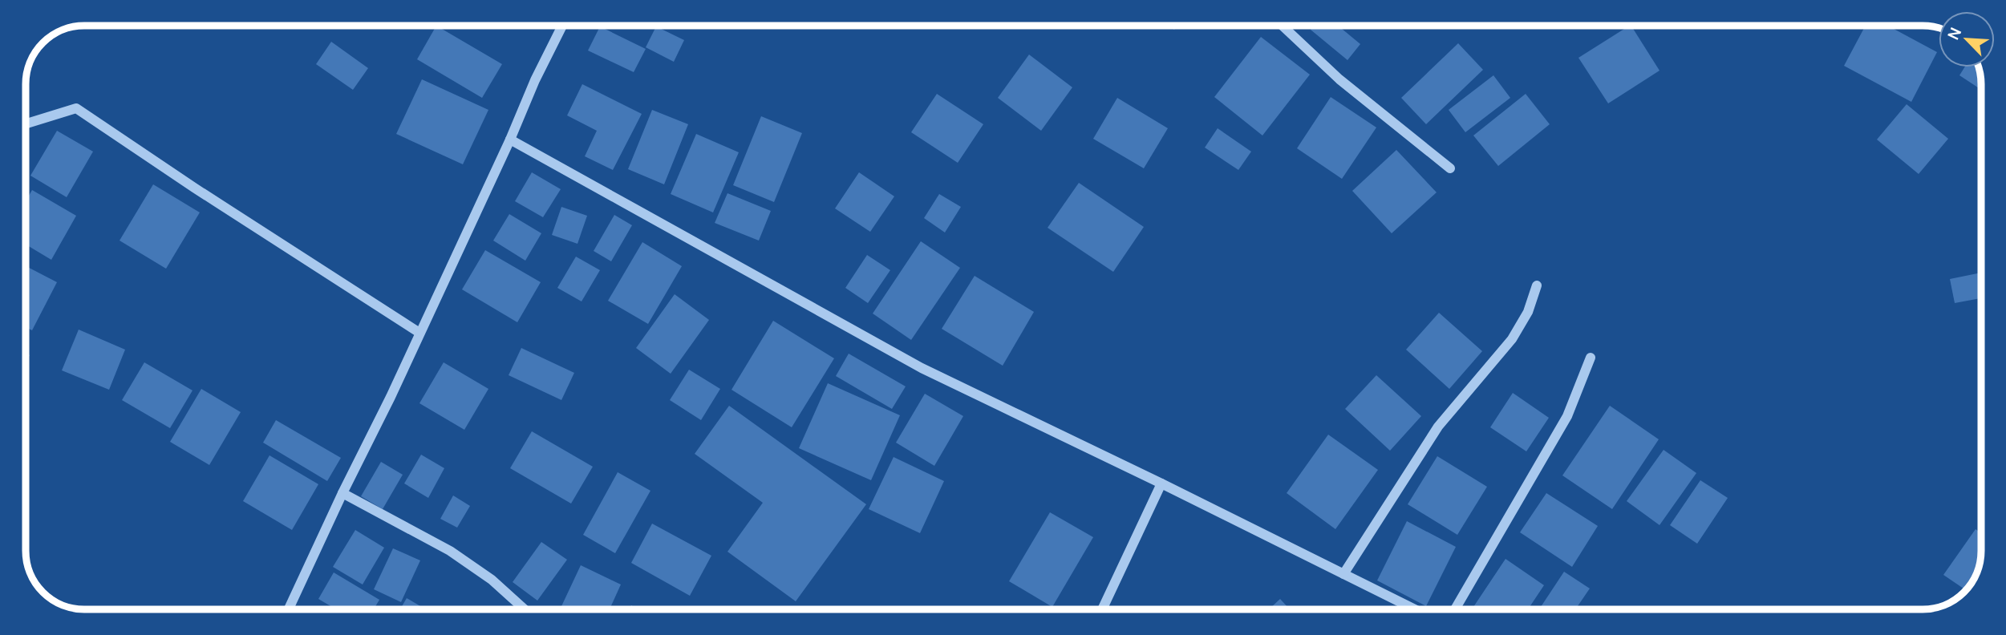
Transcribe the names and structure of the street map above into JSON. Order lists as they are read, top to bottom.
{
  "north": "top left"
}
